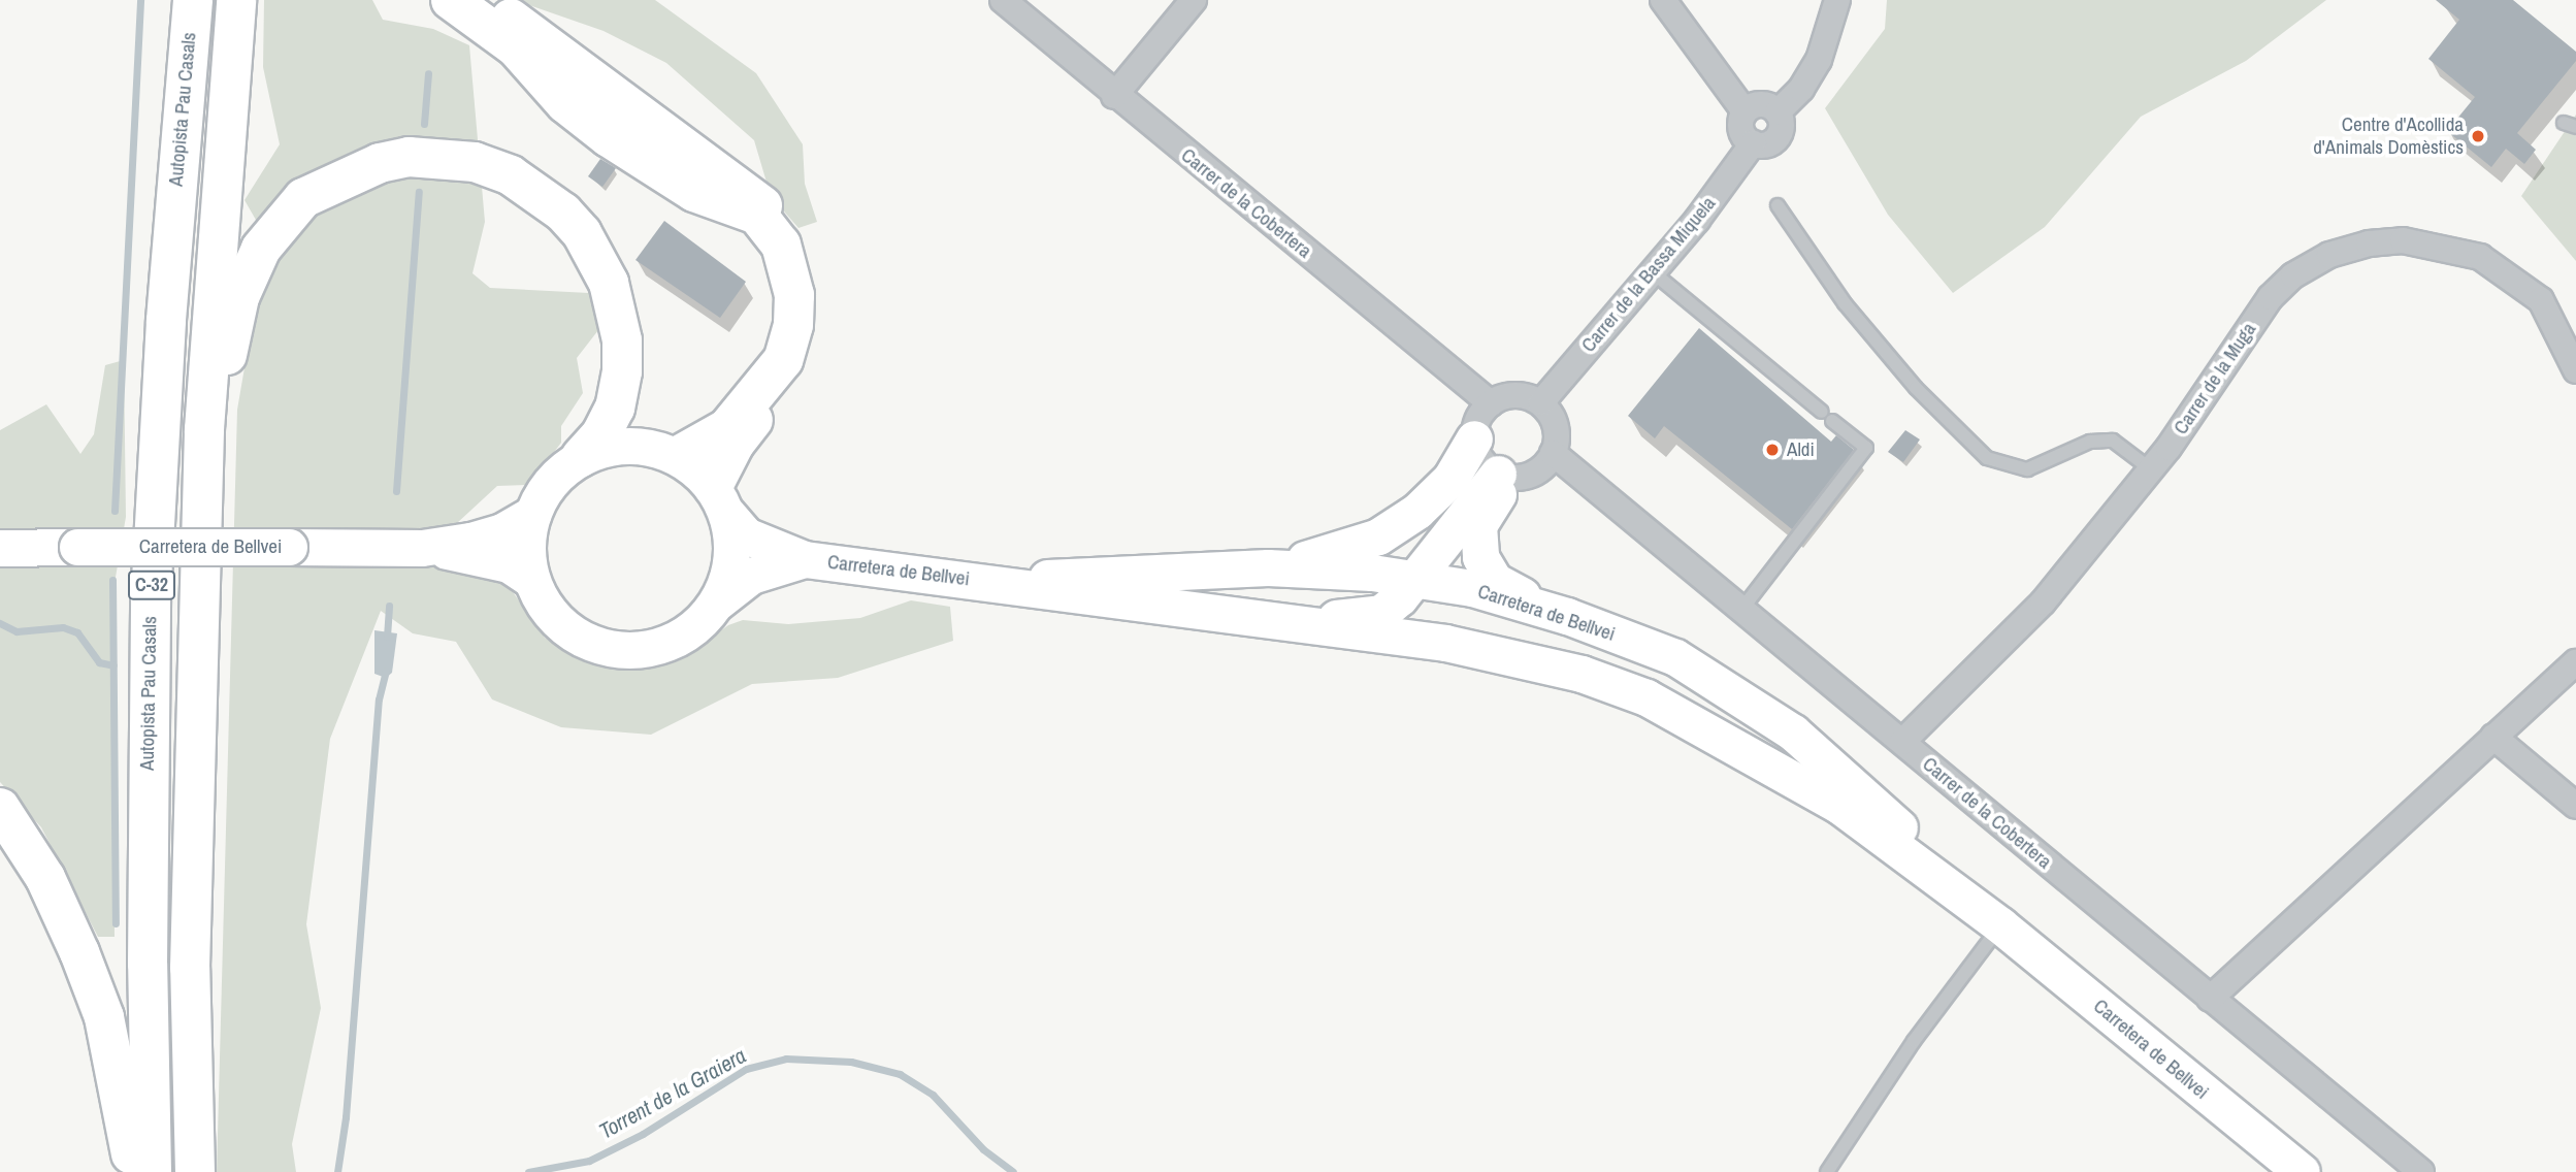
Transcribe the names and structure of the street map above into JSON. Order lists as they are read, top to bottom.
{
  "streets": {
    "highway": ["Autopista Pau Casals", "C-32"],
    "main road": ["Carretera de Bellvei"],
    "street": ["Carrer de la Cobertera", "Carrer de la Bassa Miquela", "Carrer de la Muga"]
  },
  "crossings": [
    ["Carrer de la Cobertera", "Carrer de la Bassa Miquela"],
    ["Carrer de la Cobertera", "Carrer de la Muga"]
  ],
  "water": ["Torrent de la Graiera"],
  "places": ["Centre d'Acollida d'Animals Domèstics", "Aldi"]
}
